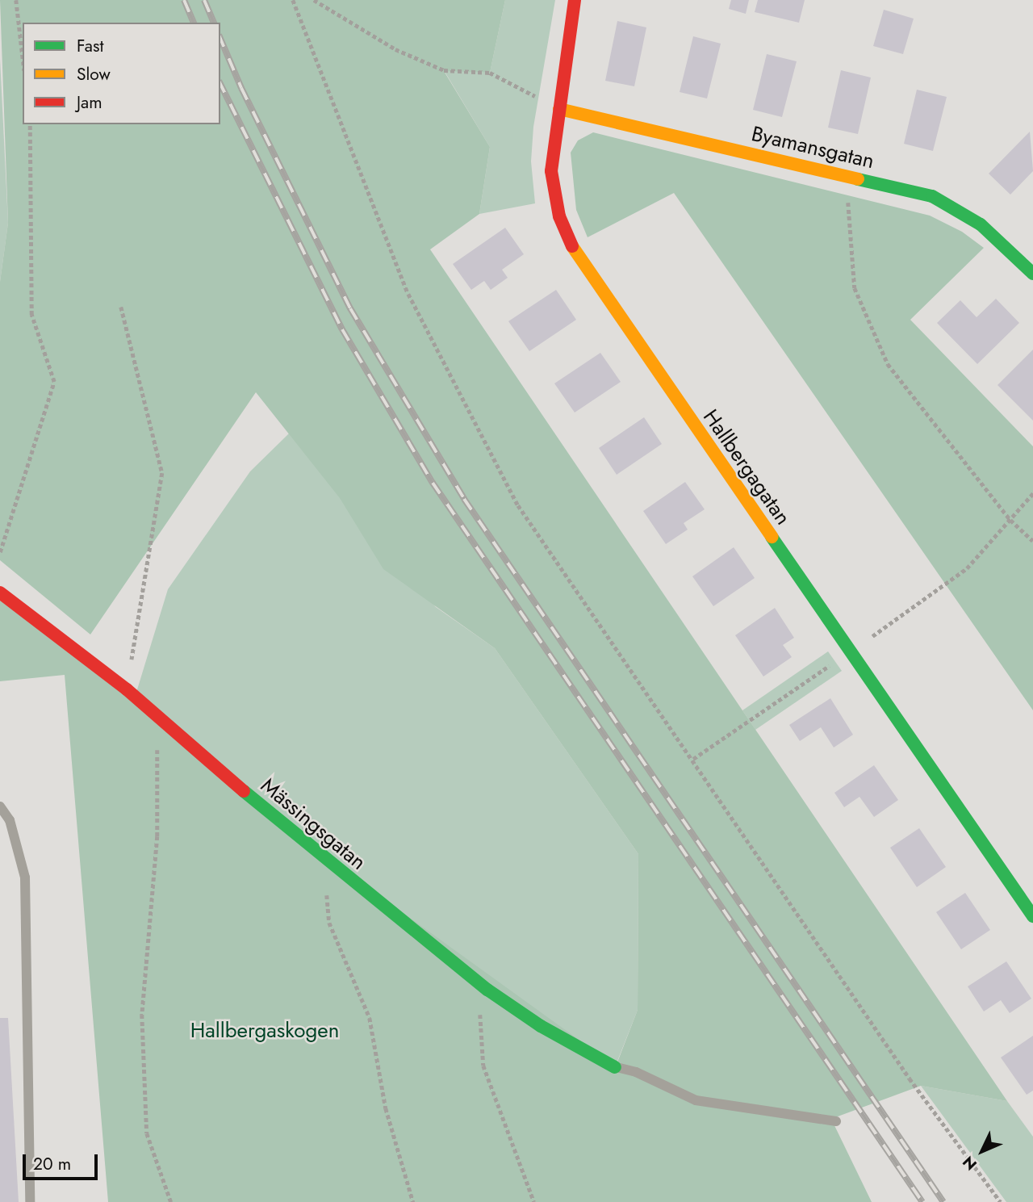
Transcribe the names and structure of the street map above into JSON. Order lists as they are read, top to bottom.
{
  "streets": {
    "street": ["Byamansgatan", "Hallbergagatan", "Mässingsgatan"]
  },
  "crossings": [
    ["Byamansgatan", "Hallbergagatan"]
  ],
  "parks": ["Hallbergaskogen"],
  "legend": ["Fast", "Slow", "Jam"],
  "scale_bar": "20 m",
  "north": "bottom left"
}
